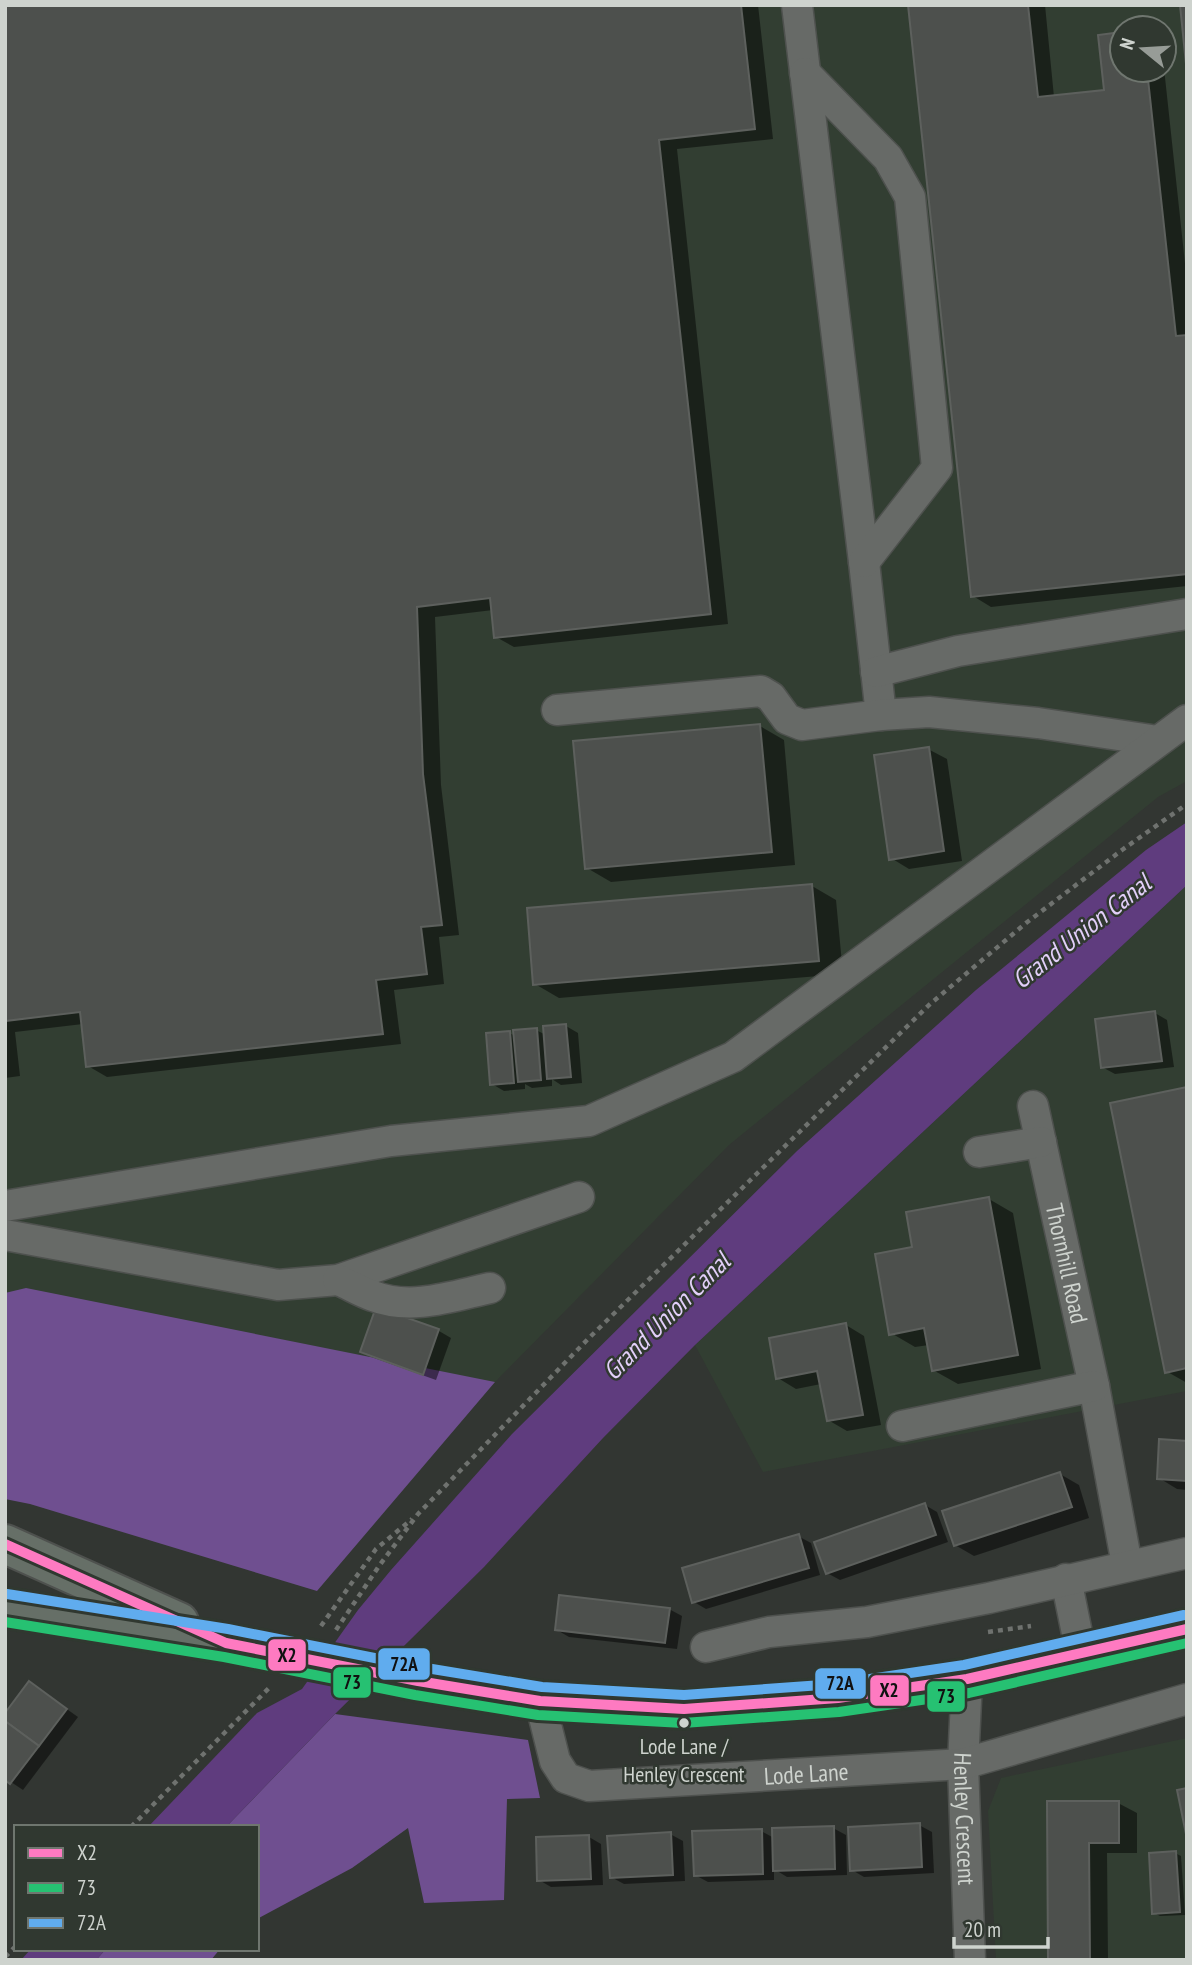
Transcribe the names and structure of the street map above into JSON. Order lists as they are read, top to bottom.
{
  "streets": {
    "street": ["Thornhill Road", "Lode Lane", "Henley Crescent"]
  },
  "crossings": [
    ["Lode Lane", "Henley Crescent"]
  ],
  "water": ["Grand Union Canal"],
  "places": ["Lode Lane / Henley Crescent"],
  "lines": ["transit line X2", "transit line 72A", "transit line 73"],
  "legend": ["X2", "73", "72A"],
  "scale_bar": "20 m",
  "north": "left"
}
